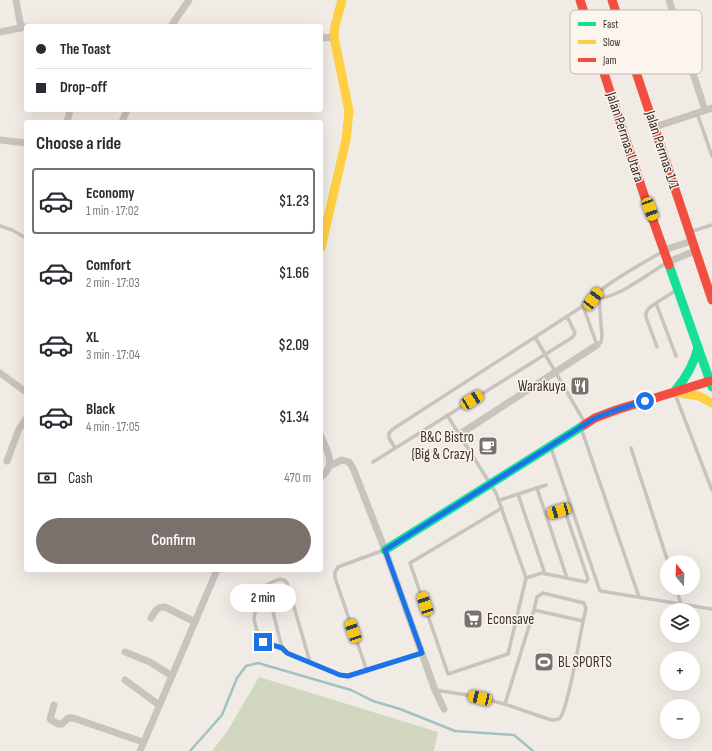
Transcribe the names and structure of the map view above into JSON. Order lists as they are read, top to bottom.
{
  "streets": {
    "street": ["Jalan Permas Utara", "Jalan Permas 1/1"]
  },
  "places": {
    "restaurant": ["Warakuya"],
    "cafe": ["B&C Bistro (Big & Crazy)"],
    "supermarket": ["Econsave"],
    "sports": ["BL SPORTS"]
  },
  "legend": ["Fast", "Slow", "Jam"],
  "north": "top",
  "page": {
    "banner": ["The Toast", "Drop-off"],
    "heading": "Choose a ride",
    "list": [
      {
        "name": "Economy",
        "note": "1 min · 17:02",
        "value": "$1.23"
      },
      {
        "name": "Comfort",
        "note": "2 min · 17:03",
        "value": "$1.66"
      },
      {
        "name": "XL",
        "note": "3 min · 17:04",
        "value": "$2.09"
      },
      {
        "name": "Black",
        "note": "4 min · 17:05",
        "value": "$1.34"
      }
    ],
    "pay": ["Cash", "470 m"],
    "buttons": "Confirm",
    "map_buttons": ["+", "−"],
    "bubble": "2 min"
  }
}
